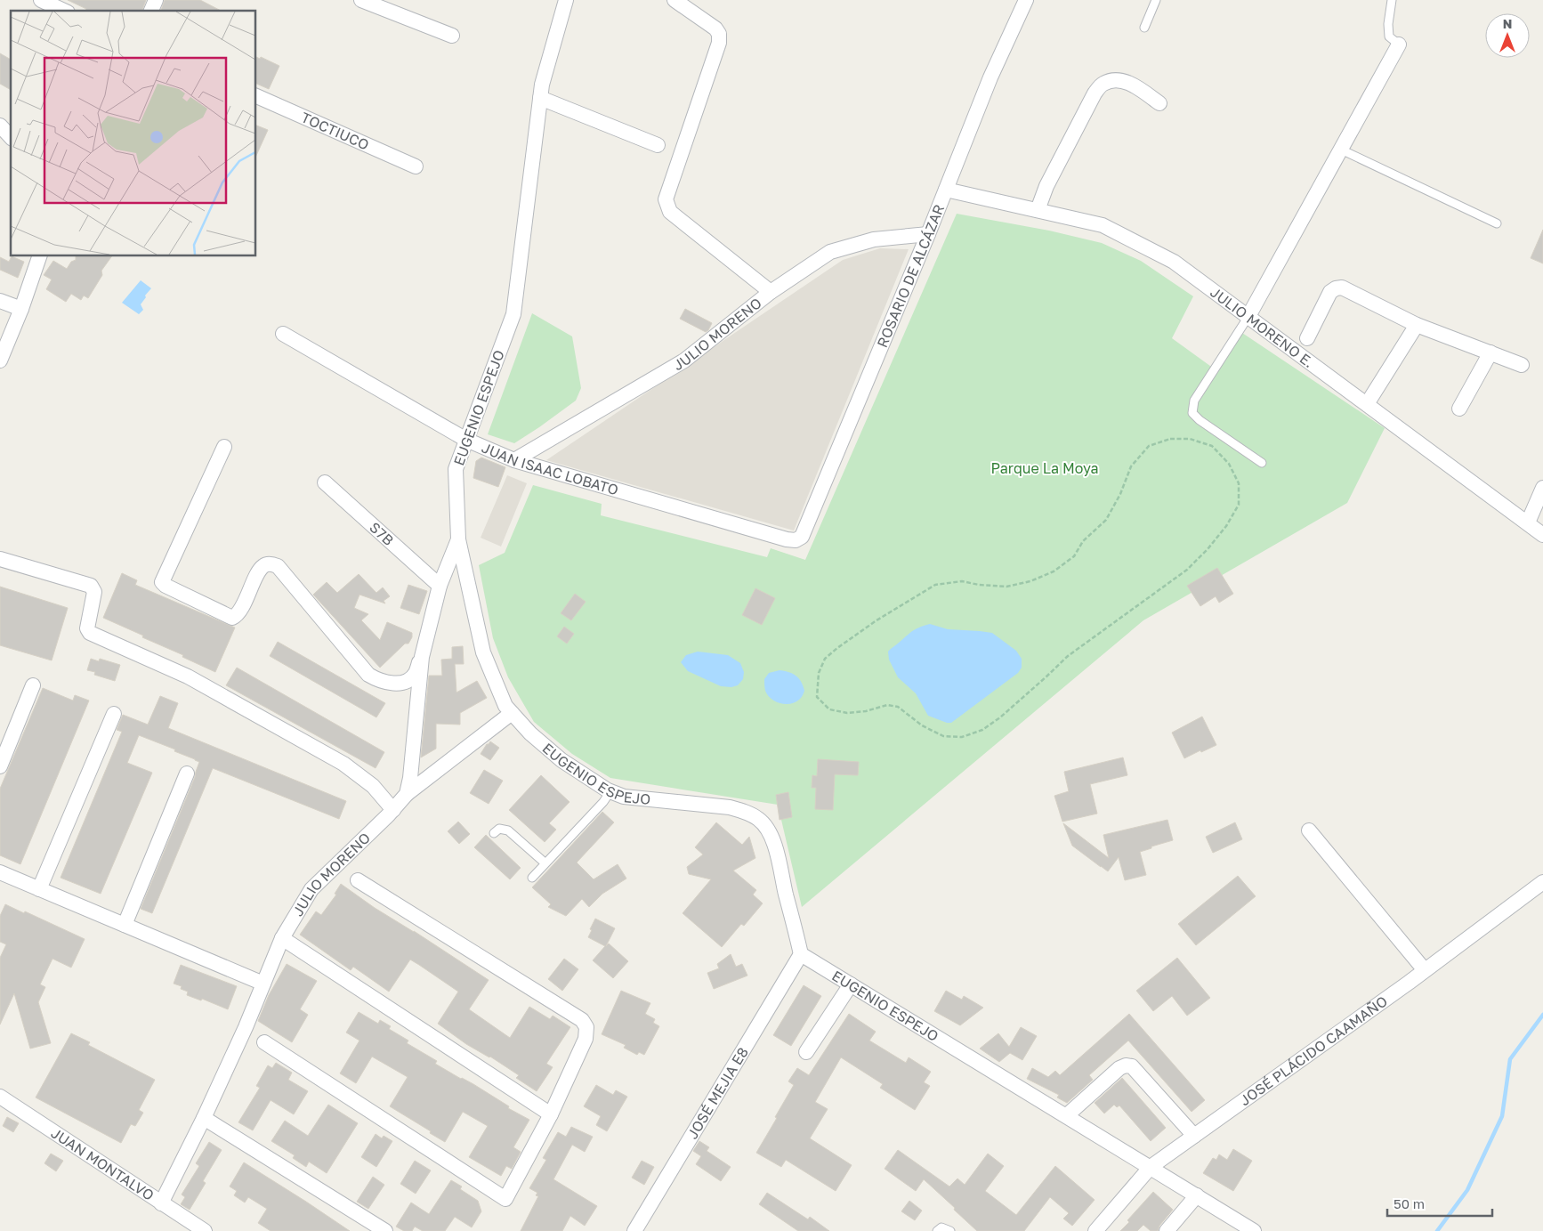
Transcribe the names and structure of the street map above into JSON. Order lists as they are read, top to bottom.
{
  "streets": {
    "street": [
      "TOCTIUCO",
      "ROSARIO DE ALCÁZAR",
      "JULIO MORENO E.",
      "JULIO MORENO",
      "EUGENIO ESPEJO",
      "JUAN ISAAC LOBATO",
      "S7B",
      "JOSÉ PLÁCIDO CAAMAÑO",
      "JOSÉ MEJIA E8",
      "JUAN MONTALVO"
    ]
  },
  "crossings": [
    ["ROSARIO DE ALCÁZAR", "JULIO MORENO E."],
    ["ROSARIO DE ALCÁZAR", "JULIO MORENO"],
    ["ROSARIO DE ALCÁZAR", "JUAN ISAAC LOBATO"],
    ["JULIO MORENO", "EUGENIO ESPEJO"],
    ["JULIO MORENO", "JUAN ISAAC LOBATO"],
    ["JULIO MORENO", "S7B"],
    ["JULIO MORENO", "JUAN MONTALVO"],
    ["EUGENIO ESPEJO", "JUAN ISAAC LOBATO"],
    ["EUGENIO ESPEJO", "JOSÉ PLÁCIDO CAAMAÑO"],
    ["EUGENIO ESPEJO", "JOSÉ MEJIA E8"]
  ],
  "parks": ["Parque La Moya"],
  "scale_bar": "50 m",
  "north": "top"
}
